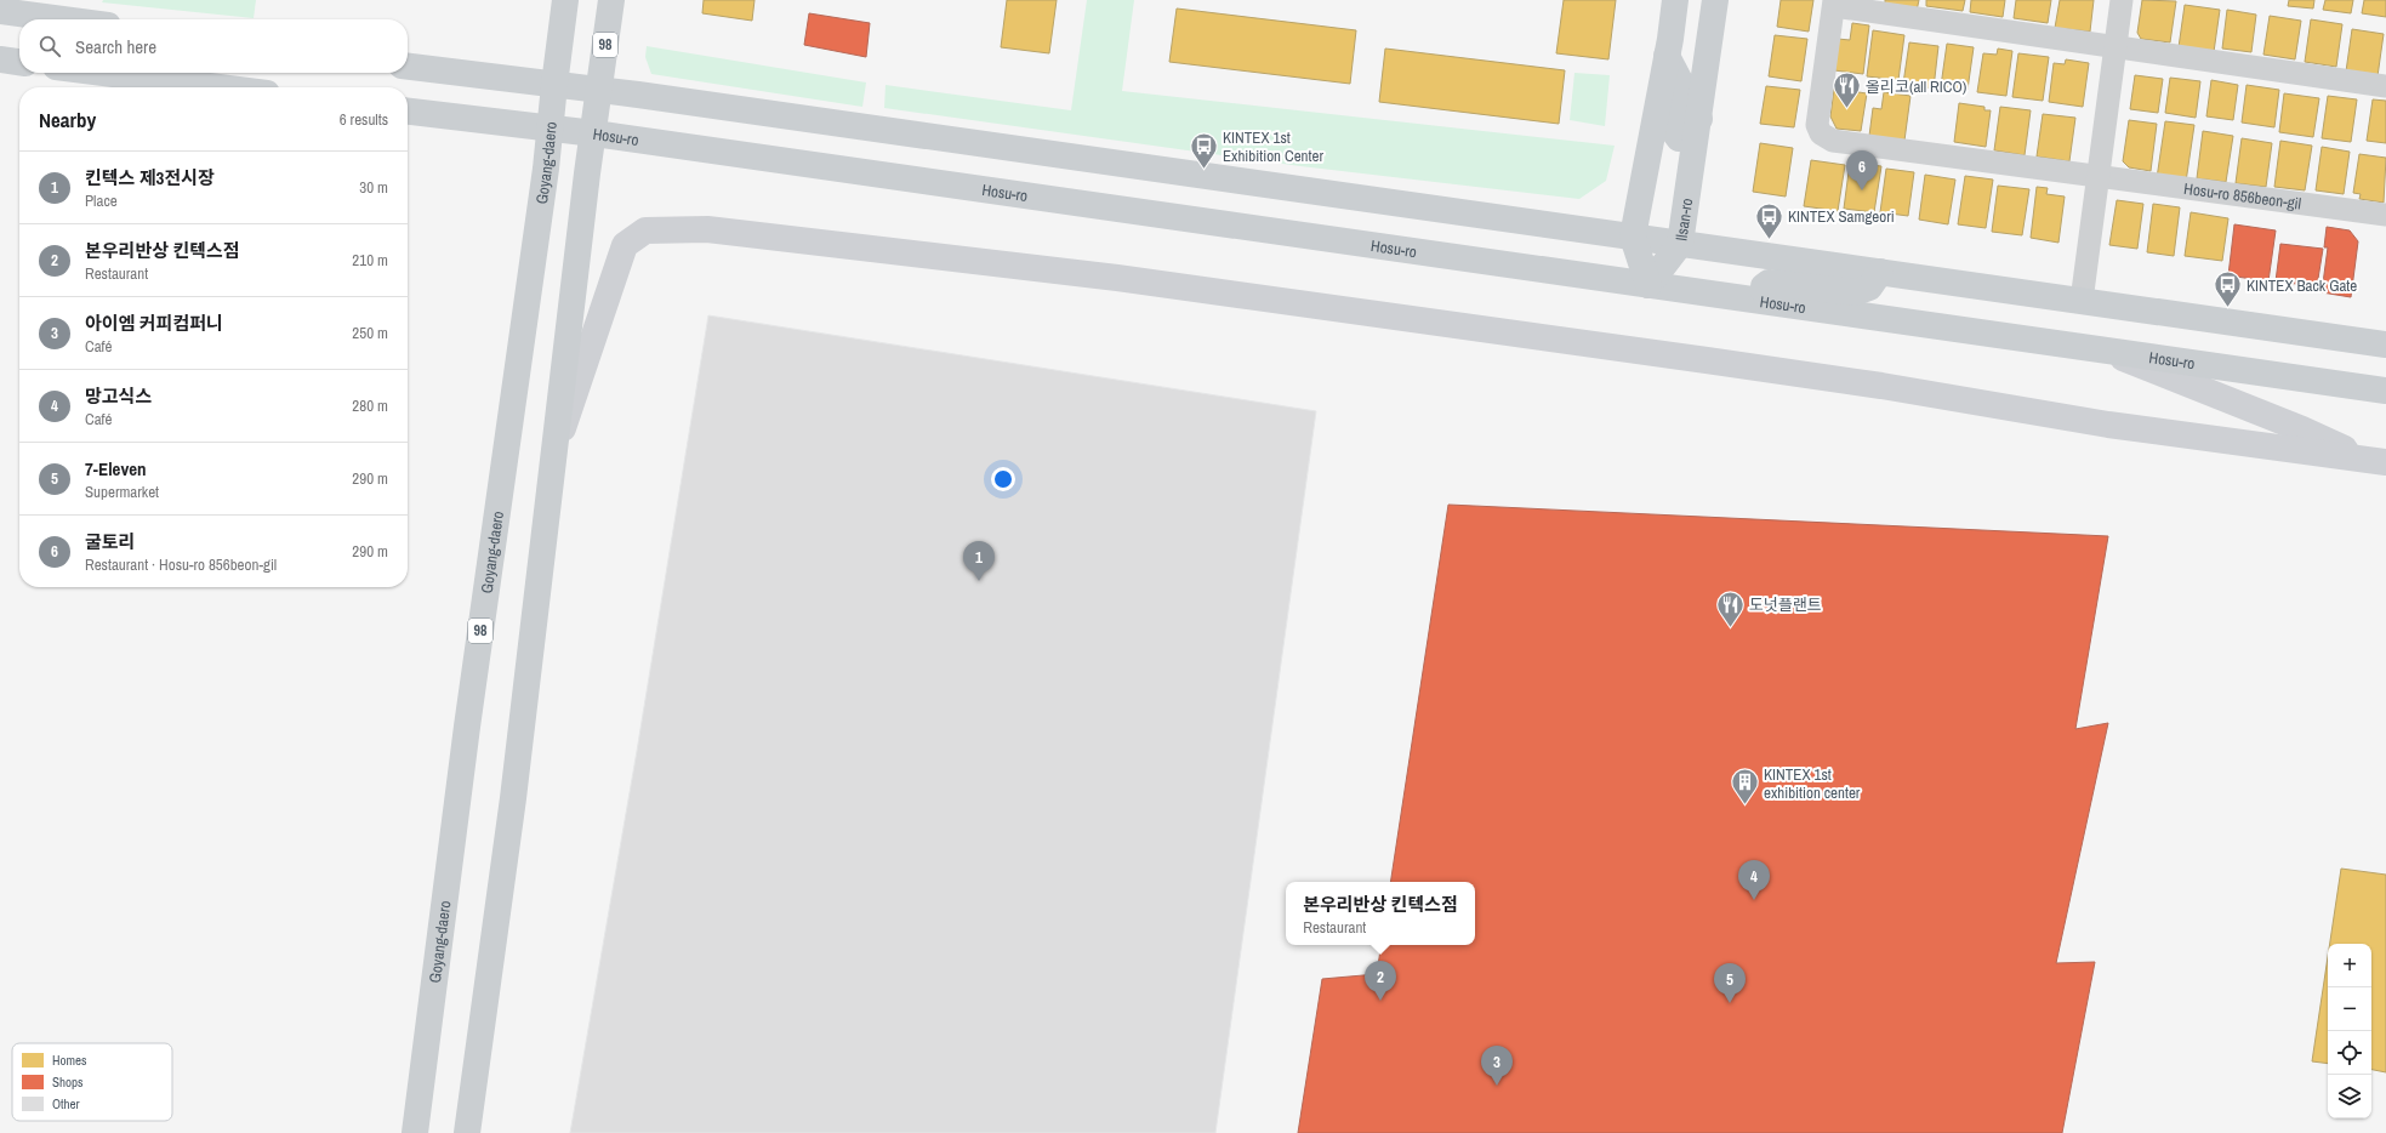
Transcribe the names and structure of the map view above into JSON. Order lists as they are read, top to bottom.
{
  "streets": {
    "main road": [
      "98",
      "Hosu-ro",
      "Goyang-daero",
      "Ilsan-ro"
    ],
    "street": ["Hosu-ro 856beon-gil"]
  },
  "crossings": [
    ["98", "Hosu-ro"],
    ["Hosu-ro", "Goyang-daero"],
    ["Hosu-ro", "Ilsan-ro"]
  ],
  "places": {
    "restaurant": ["올리코(all RICO)", "도넛플랜트"],
    "bus stop": ["KINTEX 1st Exhibition Center", "KINTEX Samgeori", "KINTEX Back Gate"],
    "building": ["KINTEX 1st exhibition center"]
  },
  "legend": ["Homes", "Shops", "Other"],
  "page": {
    "search": "Search here",
    "heading": ["Nearby", "6 results"],
    "pins": [
      "6",
      "1",
      "4",
      "2",
      "5",
      "3"
    ],
    "list": [
      {
        "mark": "1",
        "name": "킨텍스 제3전시장",
        "note": "Place",
        "value": "30 m"
      },
      {
        "mark": "2",
        "name": "본우리반상 킨텍스점",
        "note": "Restaurant",
        "value": "210 m"
      },
      {
        "mark": "3",
        "name": "아이엠 커피컴퍼니",
        "note": "Café",
        "value": "250 m"
      },
      {
        "mark": "4",
        "name": "망고식스",
        "note": "Café",
        "value": "280 m"
      },
      {
        "mark": "5",
        "name": "7-Eleven",
        "note": "Supermarket",
        "value": "290 m"
      },
      {
        "mark": "6",
        "name": "굴토리",
        "note": "Restaurant · Hosu-ro 856beon-gil",
        "value": "290 m"
      }
    ],
    "popup": ["본우리반상 킨텍스점", "Restaurant"],
    "map_buttons": ["+", "−"]
  }
}
